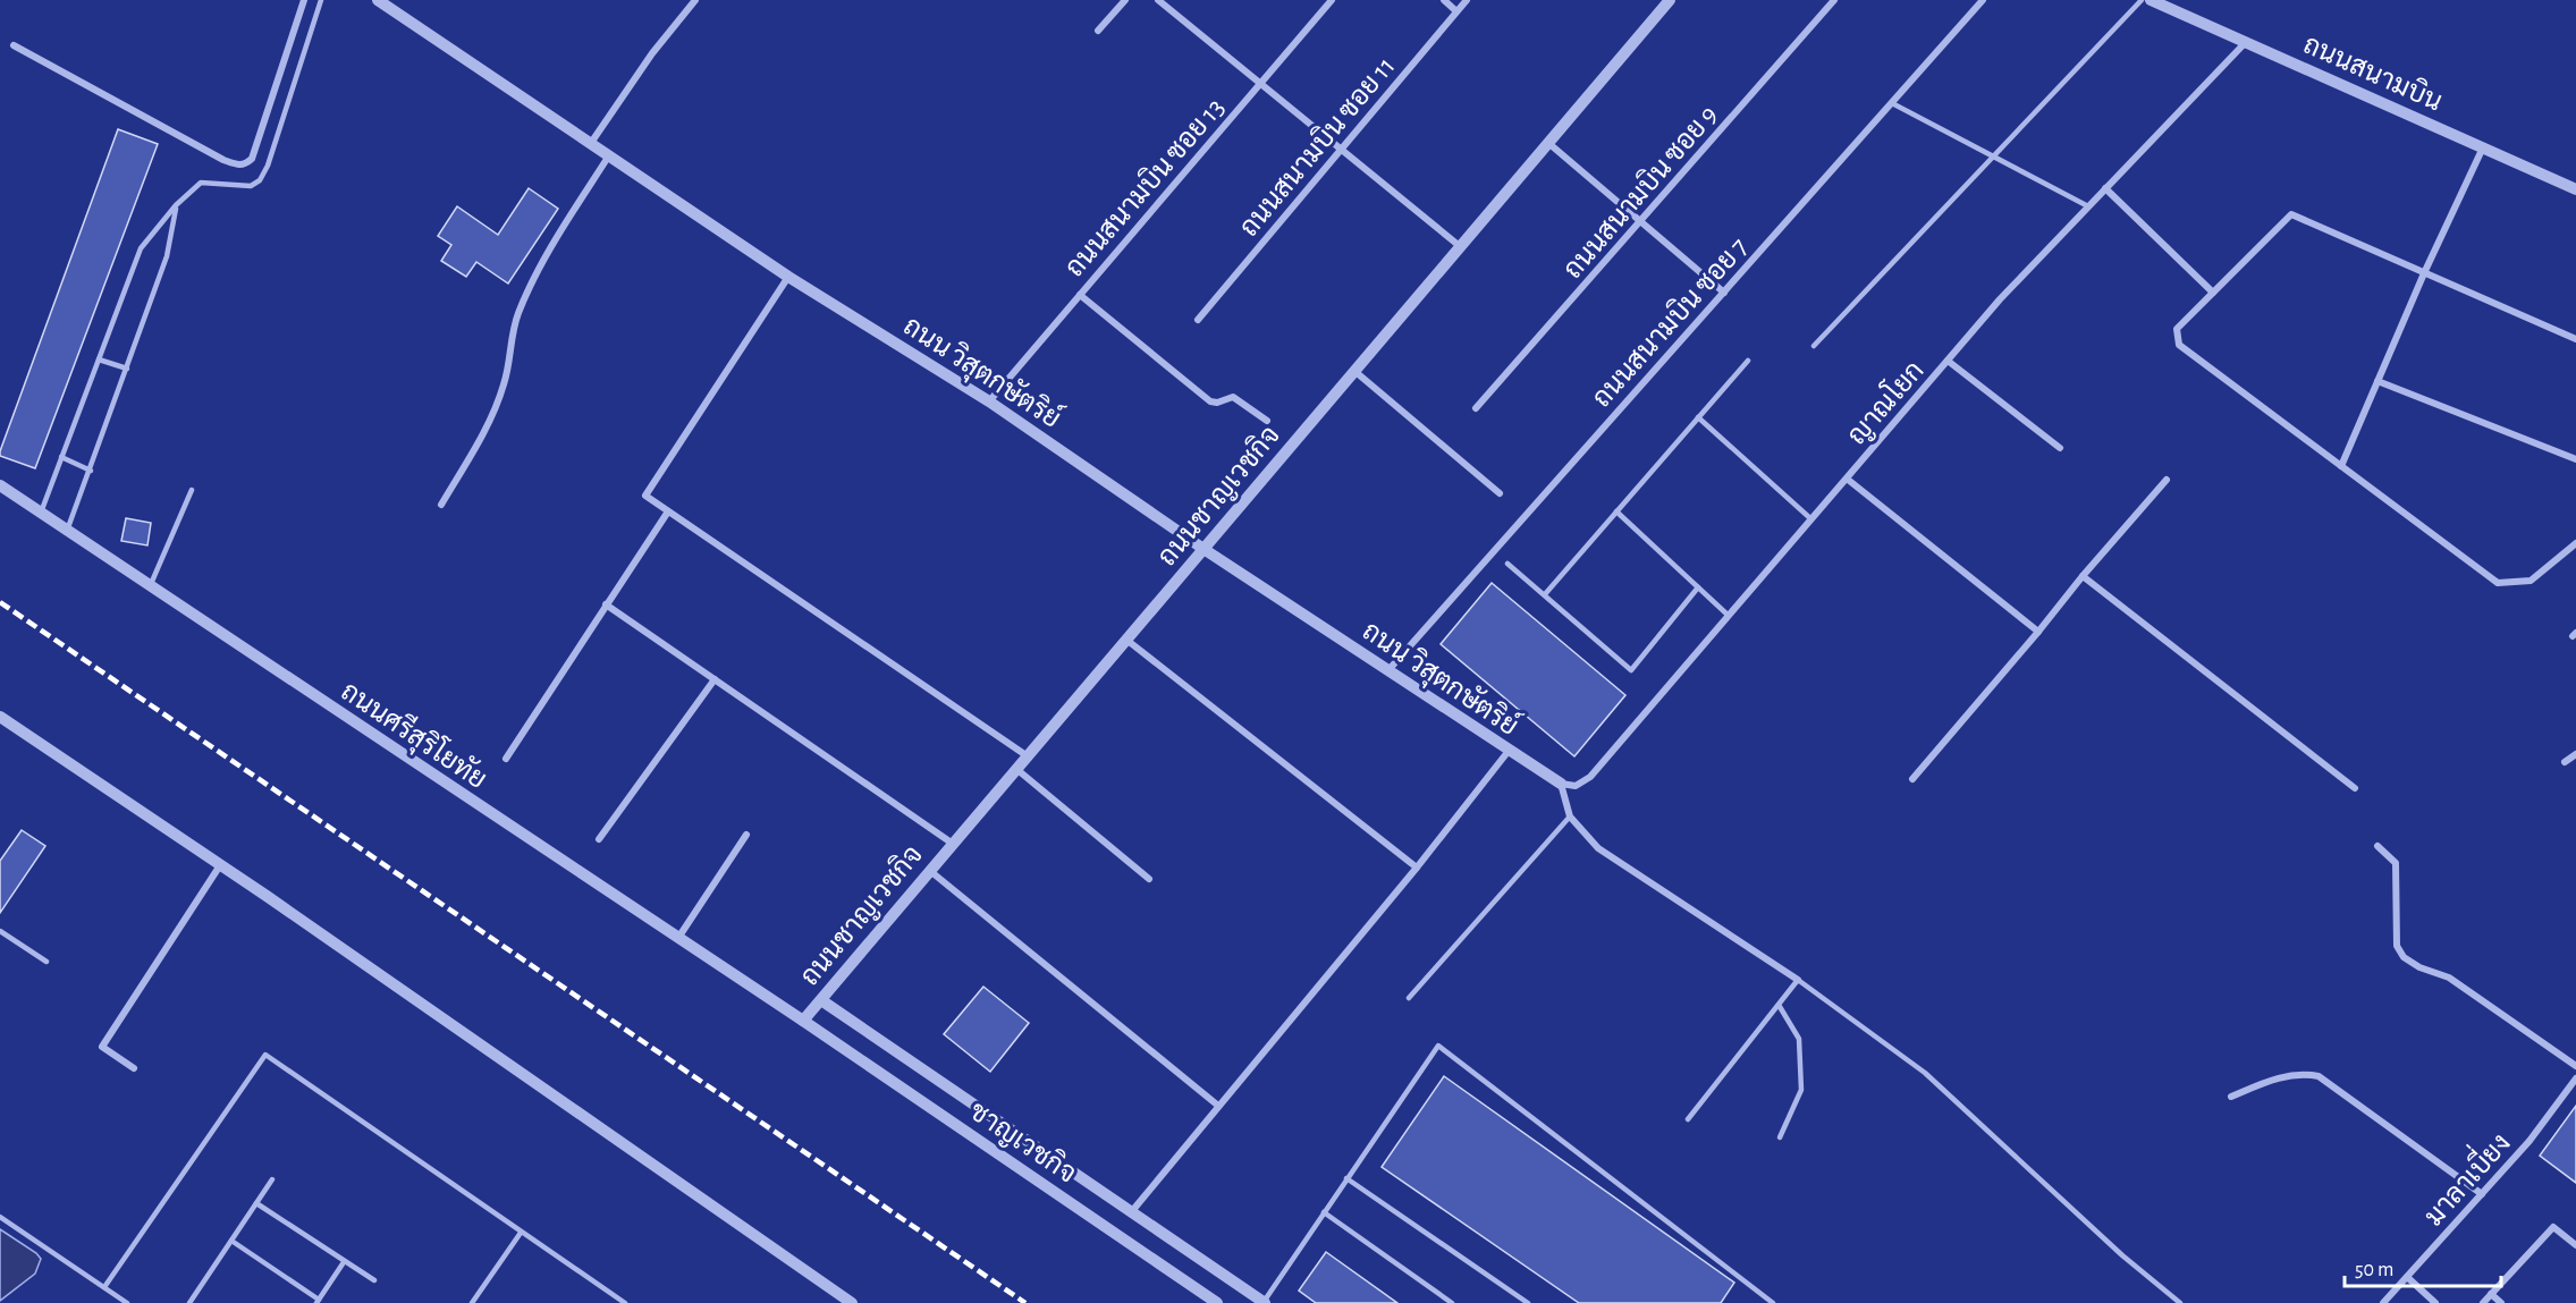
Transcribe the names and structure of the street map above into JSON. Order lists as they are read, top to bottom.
{
  "streets": {
    "street": [
      "ถนนสนามบิน",
      "ถนนสนามบิน ซอย 11",
      "ถนนสนามบิน ซอย 13",
      "ถนนสนามบิน ซอย 9",
      "ถนนสนามบิน ซอย 7",
      "ถนน วิสุตกษัตริย์",
      "ญาณโยก",
      "ถนนชาญเวชกิจ",
      "ถนนศรีสุริโยทัย",
      "ชาญเวชกิจ",
      "มาลาเบี่ยง"
    ]
  },
  "crossings": [
    ["ถนนสนามบิน", "ญาณโยก"],
    ["ถนนสนามบิน ซอย 13", "ถนน วิสุตกษัตริย์"],
    ["ถนนสนามบิน ซอย 7", "ถนน วิสุตกษัตริย์"],
    ["ถนน วิสุตกษัตริย์", "ญาณโยก"],
    ["ถนน วิสุตกษัตริย์", "ถนนชาญเวชกิจ"],
    ["ถนนชาญเวชกิจ", "ถนนศรีสุริโยทัย"],
    ["ถนนชาญเวชกิจ", "ชาญเวชกิจ"],
    ["ถนนศรีสุริโยทัย", "ชาญเวชกิจ"]
  ],
  "scale_bar": "50 m"
}
